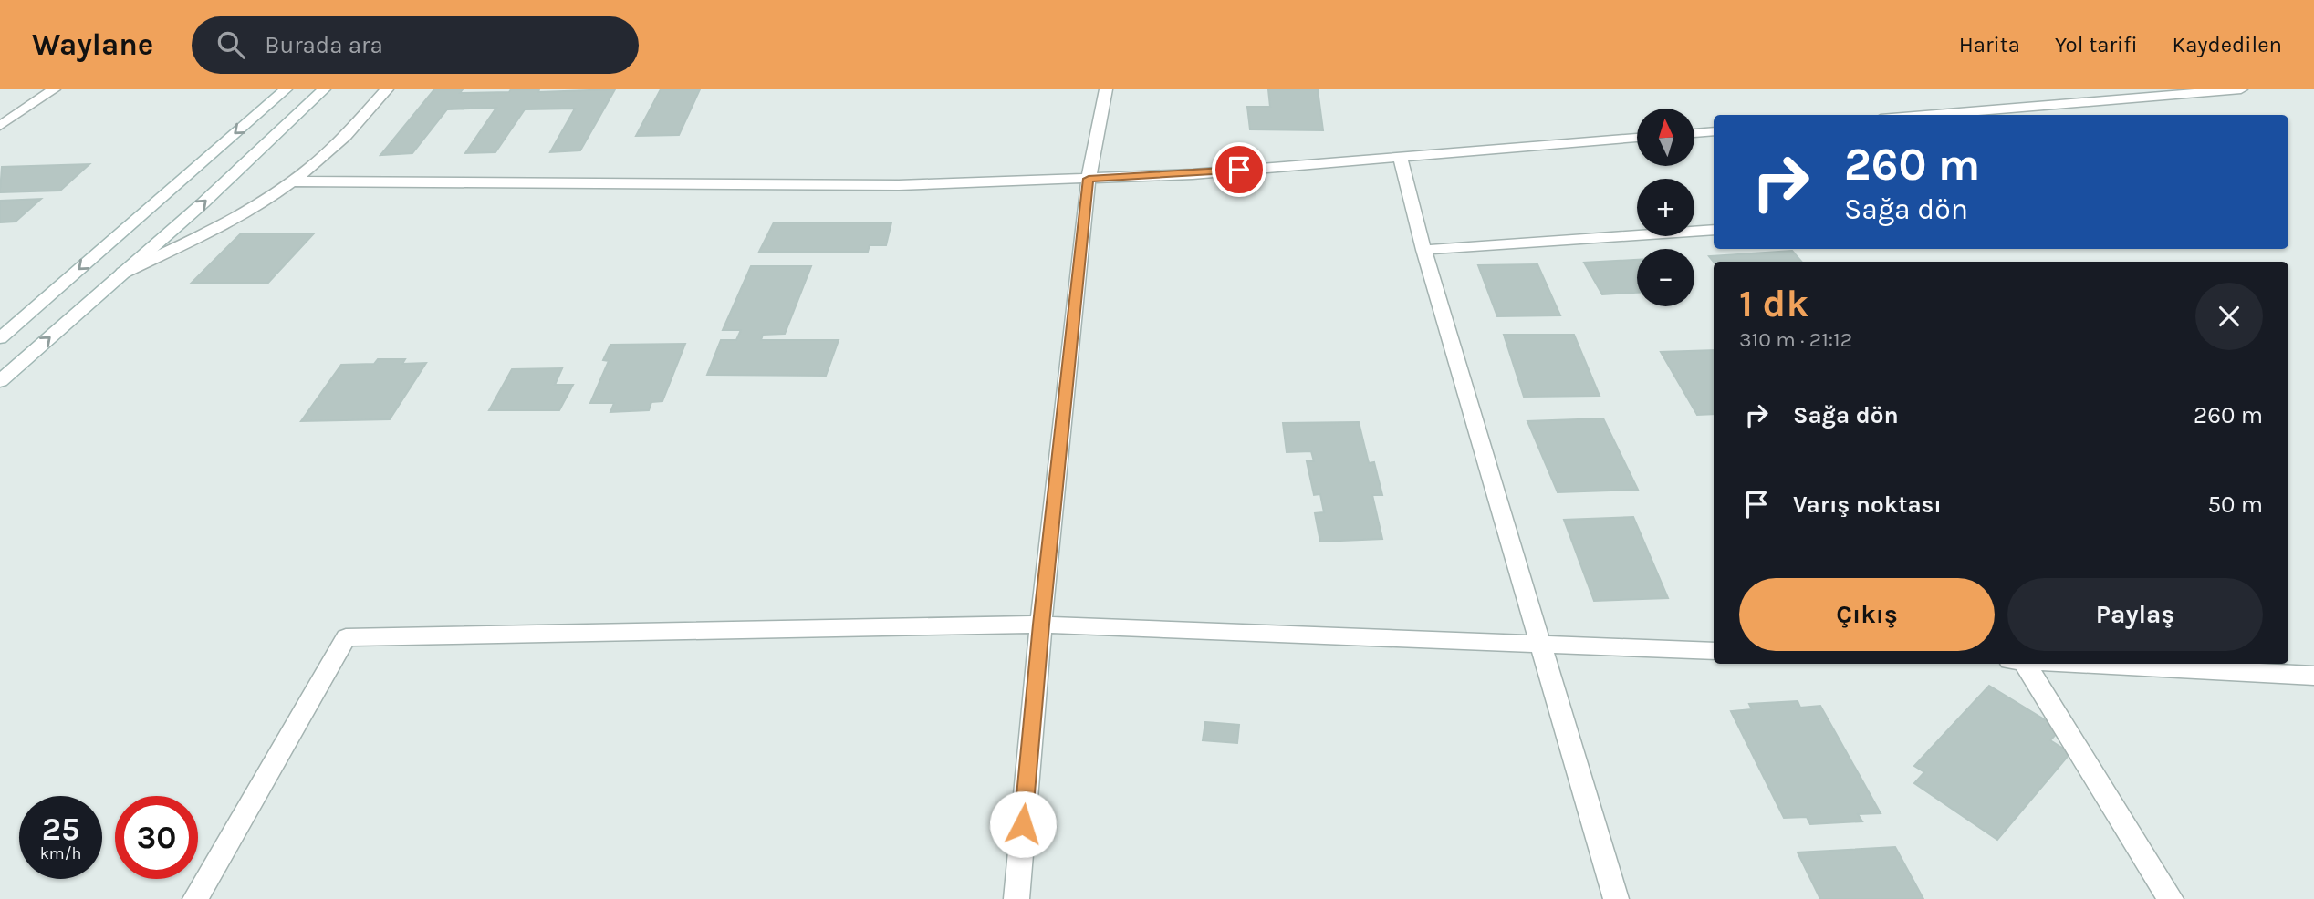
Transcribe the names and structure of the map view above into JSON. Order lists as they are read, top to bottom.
{
  "north": "top",
  "page": {
    "header": "Waylane",
    "search": "Burada ara",
    "nav": ["Harita", "Yol tarifi", "Kaydedilen"],
    "map_buttons": ["+", "−"],
    "turn": ["260 m", "Sağa dön"],
    "heading": ["1 dk", "310 m · 21:12"],
    "list": [
      {
        "name": "Sağa dön",
        "value": "260 m"
      },
      {
        "name": "Varış noktası",
        "value": "50 m"
      }
    ],
    "buttons": ["Çıkış", "Paylaş"],
    "speed": "25 km/h",
    "limit": "30"
  }
}
